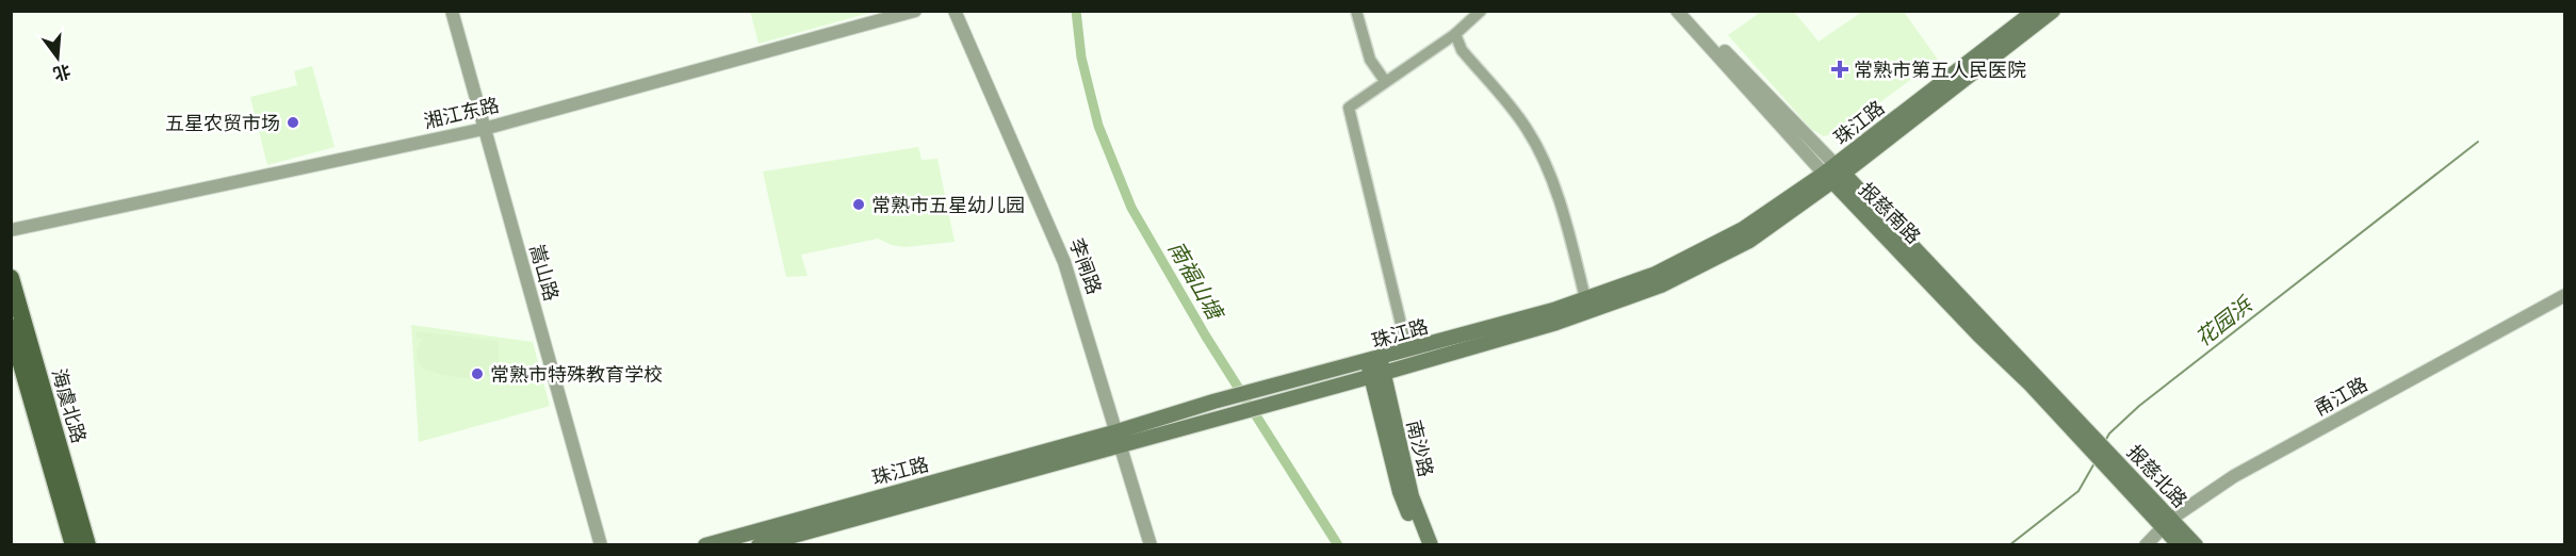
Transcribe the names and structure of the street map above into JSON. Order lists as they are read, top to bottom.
{
  "streets": {
    "main road": [
      "珠江路",
      "报慈南路",
      "海虞北路",
      "南沙路",
      "报慈北路"
    ],
    "street": [
      "湘江东路",
      "李闸路",
      "嵩山路",
      "甬江路"
    ]
  },
  "crossings": [
    ["湘江东路", "嵩山路"],
    ["珠江路", "报慈南路"],
    ["珠江路", "李闸路"],
    ["珠江路", "南沙路"],
    ["报慈南路", "报慈北路"],
    ["甬江路", "报慈北路"]
  ],
  "water": ["南福山塘", "花园浜"],
  "places": {
    "health": ["常熟市第五人民医院"],
    "other": ["五星农贸市场", "常熟市五星幼儿园", "常熟市特殊教育学校"]
  },
  "north": "bottom"
}
